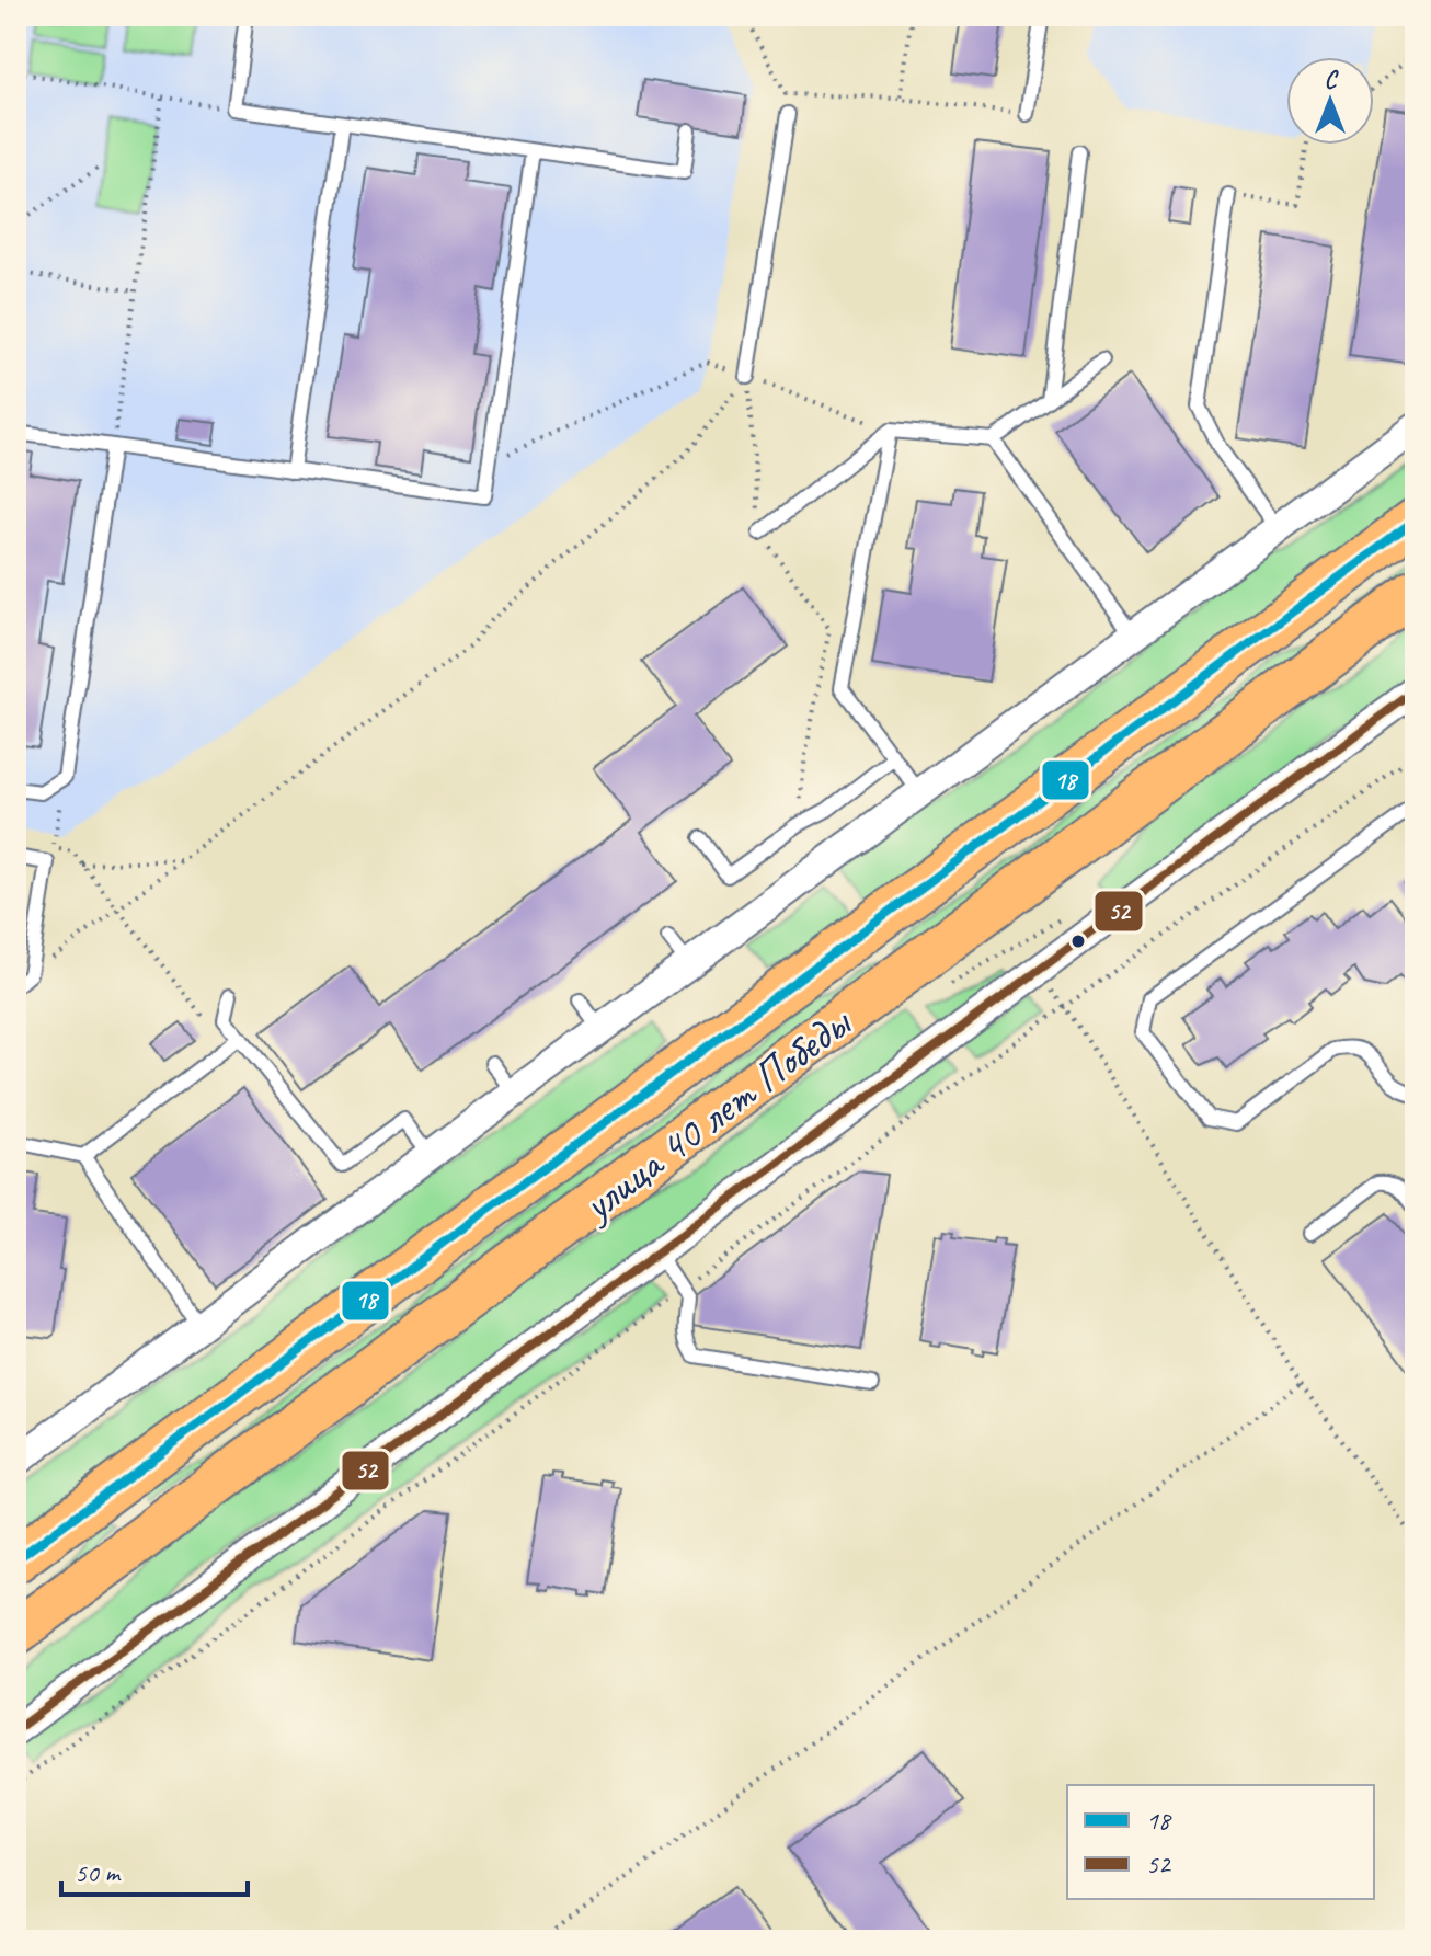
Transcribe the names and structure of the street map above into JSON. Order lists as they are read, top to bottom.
{
  "streets": {
    "main road": ["улица 40 лет Победы"]
  },
  "lines": ["transit line 18", "transit line 52"],
  "legend": ["18", "52"],
  "scale_bar": "50 m",
  "north": "top"
}
